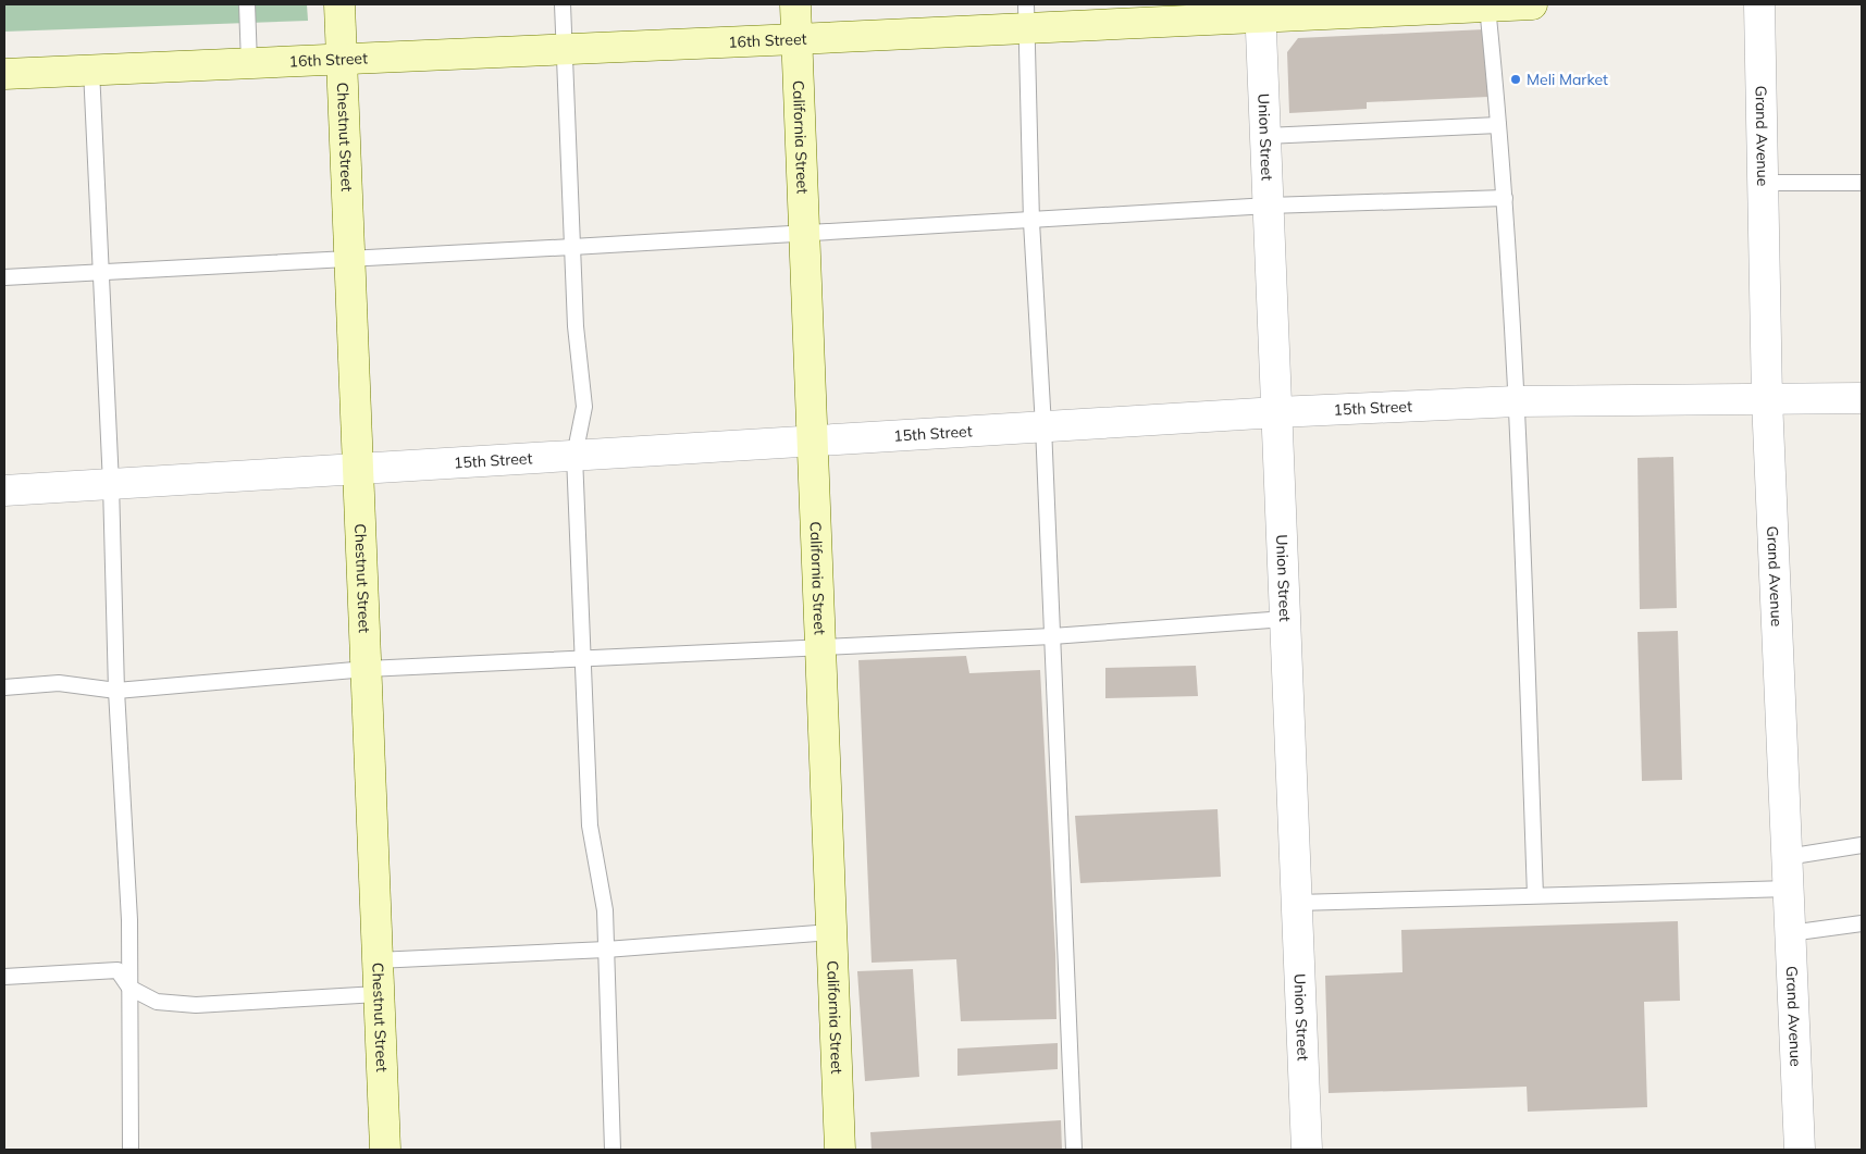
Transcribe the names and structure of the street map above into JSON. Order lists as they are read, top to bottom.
{
  "streets": {
    "street": [
      "16th Street",
      "Chestnut Street",
      "California Street",
      "Union Street",
      "Grand Avenue",
      "15th Street"
    ]
  },
  "crossings": [
    ["16th Street", "Chestnut Street"],
    ["16th Street", "California Street"],
    ["16th Street", "Union Street"],
    ["Chestnut Street", "15th Street"],
    ["California Street", "15th Street"],
    ["Union Street", "15th Street"],
    ["Grand Avenue", "15th Street"]
  ],
  "places": ["Meli Market"]
}
